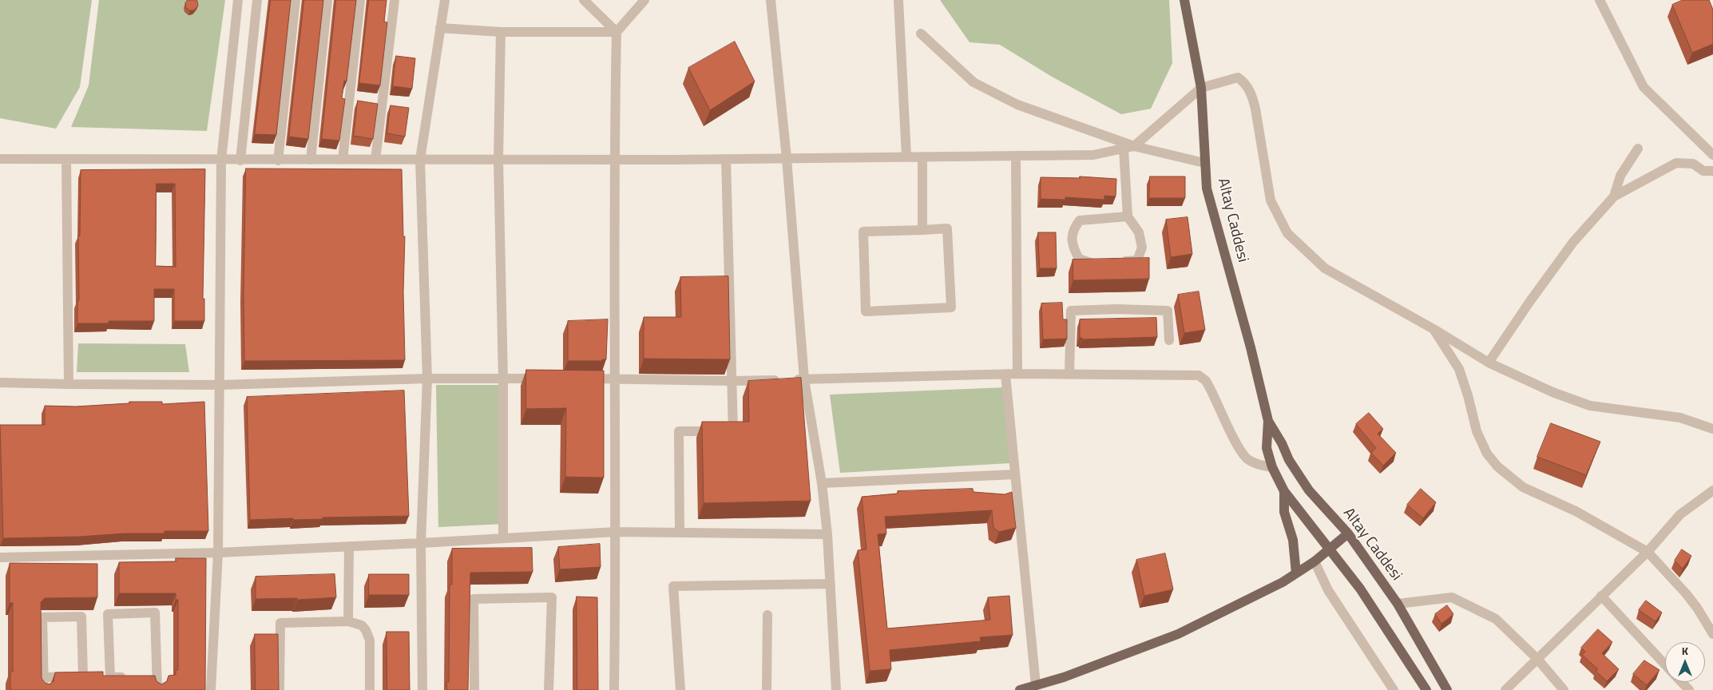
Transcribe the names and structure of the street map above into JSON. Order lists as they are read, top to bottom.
{
  "streets": {
    "main road": ["Altay Caddesi"]
  },
  "north": "top"
}
